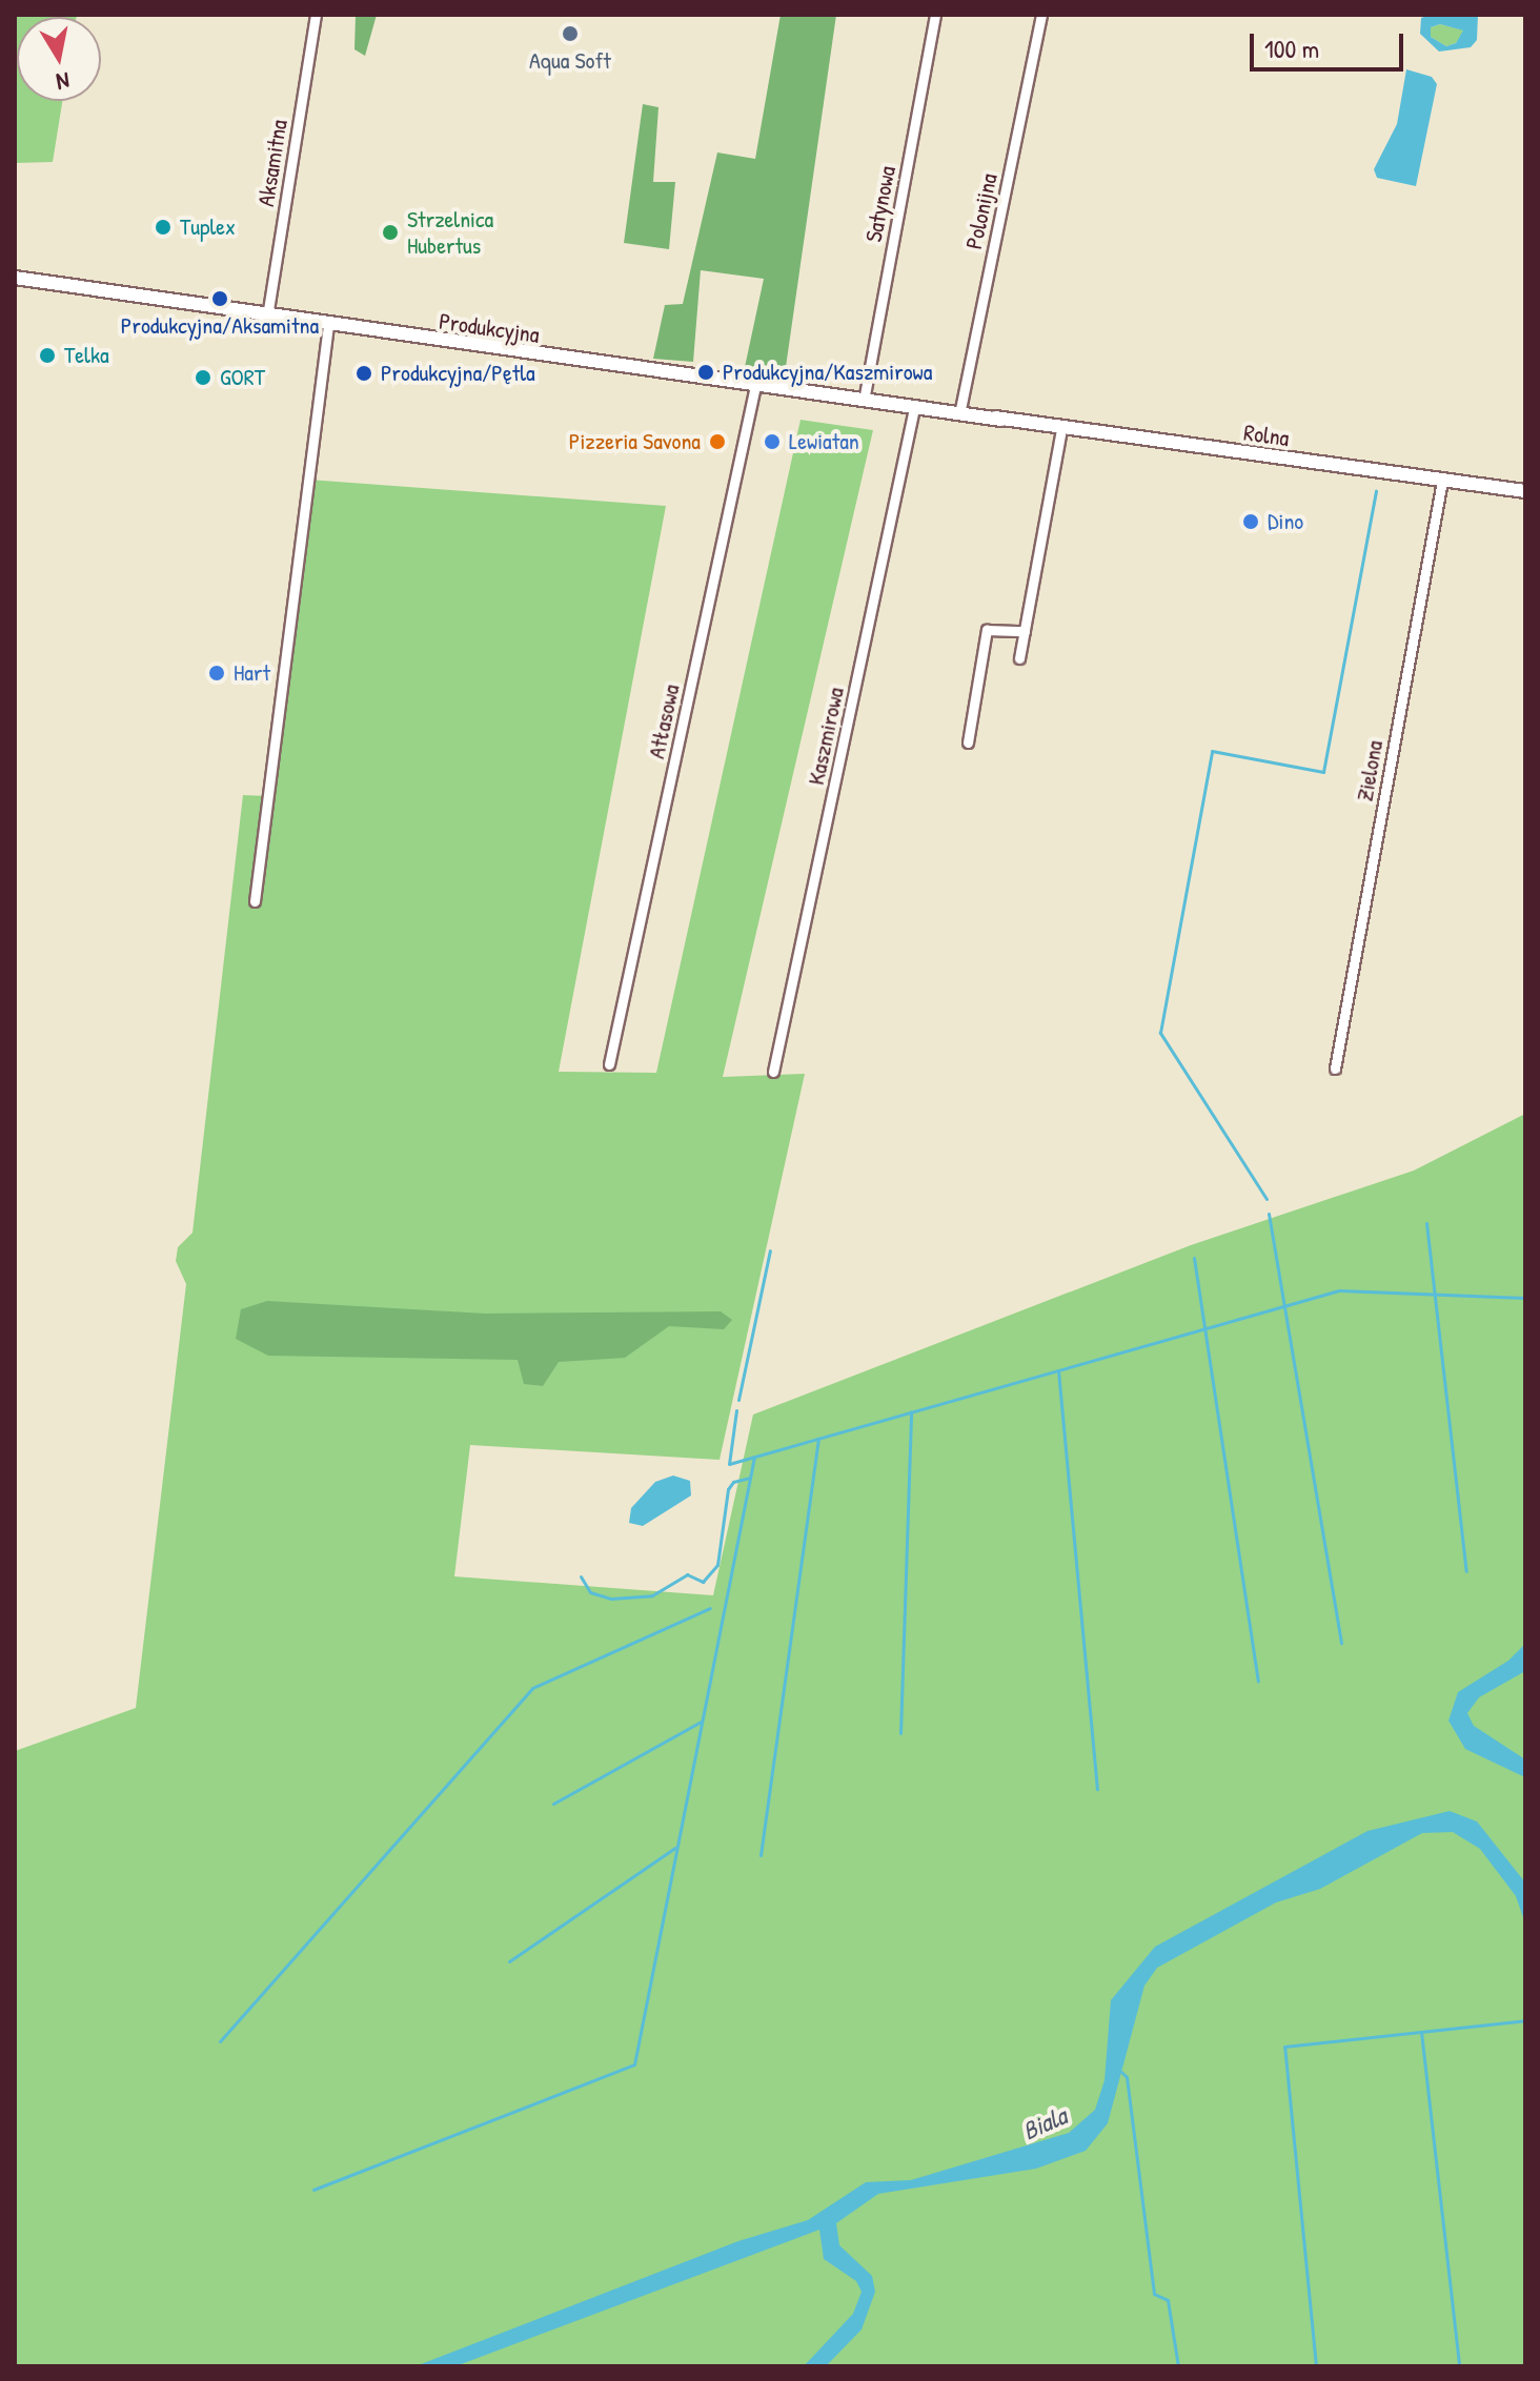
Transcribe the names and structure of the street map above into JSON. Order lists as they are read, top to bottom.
{
  "streets": {
    "street": [
      "Aksamitna",
      "Satynowa",
      "Polonijna",
      "Produkcyjna",
      "Rolna",
      "Atłasowa",
      "Kaszmirowa",
      "Zielona"
    ]
  },
  "crossings": [
    ["Aksamitna", "Produkcyjna"],
    ["Satynowa", "Produkcyjna"],
    ["Polonijna", "Produkcyjna"],
    ["Polonijna", "Rolna"],
    ["Produkcyjna", "Rolna"],
    ["Produkcyjna", "Atłasowa"],
    ["Produkcyjna", "Kaszmirowa"],
    ["Rolna", "Zielona"]
  ],
  "water": ["Biala"],
  "places": [
    "Aqua Soft",
    "Tuplex",
    "Strzelnica Hubertus",
    "Produkcyjna/Aksamitna",
    "Telka",
    "Produkcyjna/Kaszmirowa",
    "Produkcyjna/Pętla",
    "GORT",
    "Pizzeria Savona",
    "Lewiatan",
    "Dino",
    "Hart"
  ],
  "scale_bar": "100 m",
  "north": "bottom"
}
